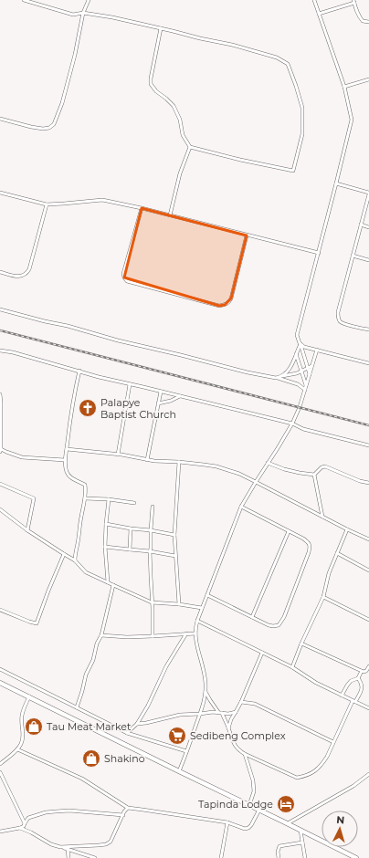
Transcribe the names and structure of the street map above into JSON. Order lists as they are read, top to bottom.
{
  "places": {
    "church": ["Palapye Baptist Church"],
    "shop": ["Tau Meat Market", "Shakino"],
    "supermarket": ["Sedibeng Complex"],
    "hotel": ["Tapinda Lodge"]
  },
  "north": "top"
}
